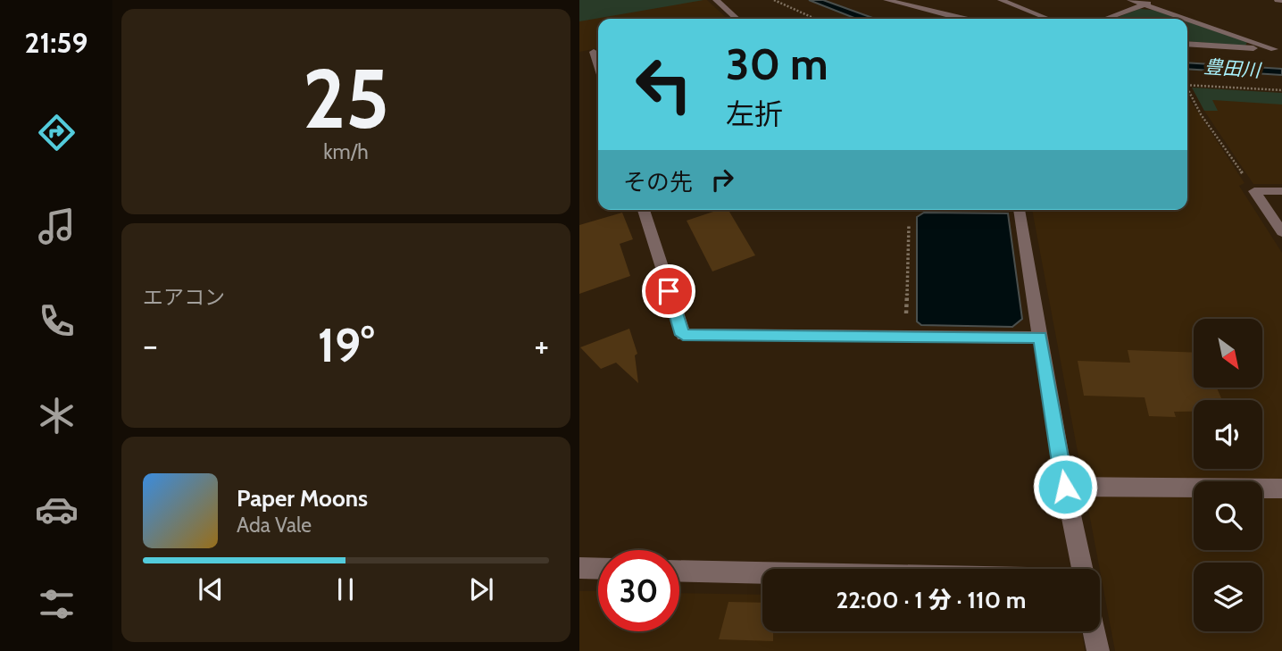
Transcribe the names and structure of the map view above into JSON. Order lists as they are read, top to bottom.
{
  "water": ["豊田川"],
  "north": "bottom right",
  "page": {
    "tabs": "21:59",
    "tile": [
      ["25", "km/h"],
      "エアコン"
    ],
    "turn": ["30 m", "左折"],
    "then": "その先",
    "heat": ["−", "19°", "+"],
    "song": ["Paper Moons", "Ada Vale"],
    "limit": "30",
    "trip": "22:00 · 1 分 · 110 m"
  }
}
